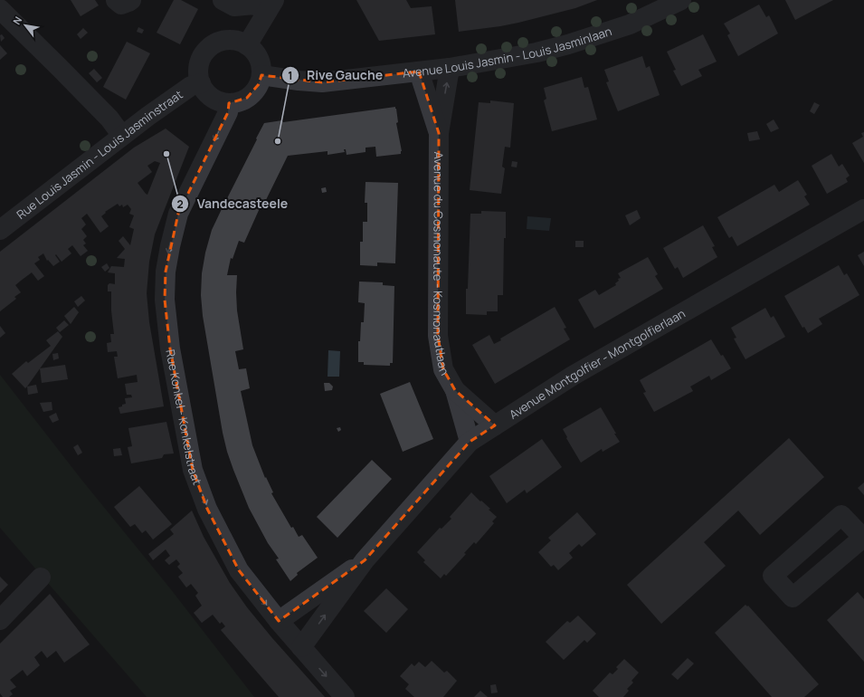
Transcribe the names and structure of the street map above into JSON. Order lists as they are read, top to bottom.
{
  "streets": {
    "street": [
      "Avenue Louis Jasmin - Louis Jasminlaan",
      "Rue Louis Jasmin - Louis Jasminstraat",
      "Avenue du Cosmonaute - Kosmonautlaan",
      "Avenue Montgolfier - Montgolfierlaan",
      "Rue Konkel - Konkelstraat"
    ]
  },
  "crossings": [
    ["Avenue Louis Jasmin - Louis Jasminlaan", "Rue Louis Jasmin - Louis Jasminstraat"],
    ["Avenue Louis Jasmin - Louis Jasminlaan", "Avenue du Cosmonaute - Kosmonautlaan"],
    ["Avenue Louis Jasmin - Louis Jasminlaan", "Rue Konkel - Konkelstraat"],
    ["Rue Louis Jasmin - Louis Jasminstraat", "Rue Konkel - Konkelstraat"],
    ["Avenue du Cosmonaute - Kosmonautlaan", "Avenue Montgolfier - Montgolfierlaan"],
    ["Avenue Montgolfier - Montgolfierlaan", "Rue Konkel - Konkelstraat"]
  ],
  "one_way": ["Rue Konkel - Konkelstraat"],
  "places": ["Rive Gauche", "Vandecasteele"],
  "north": "top left"
}
